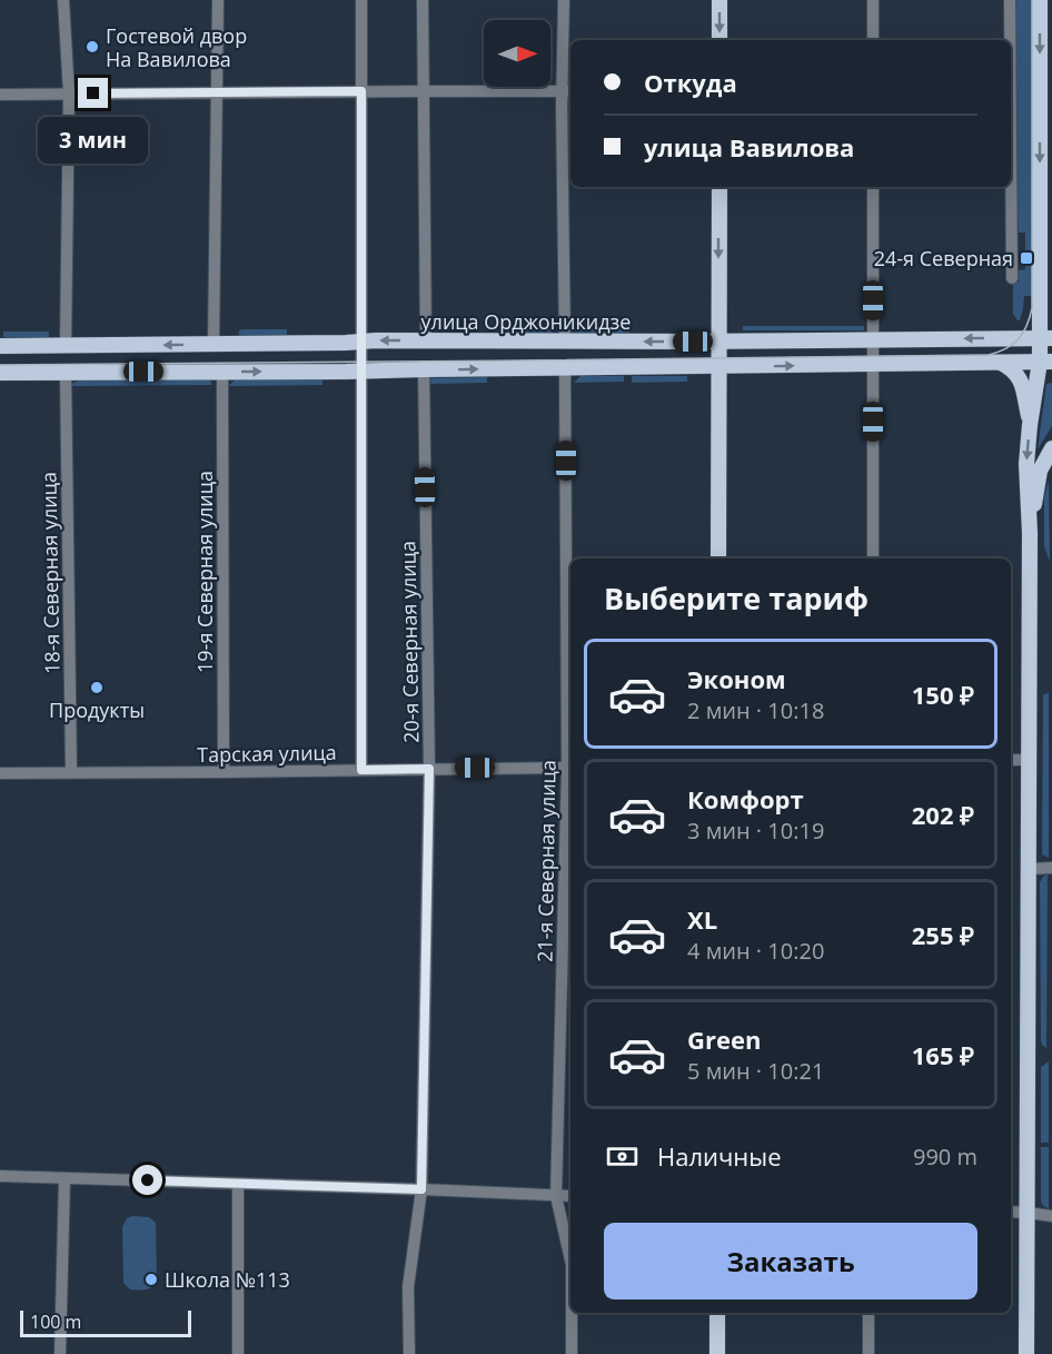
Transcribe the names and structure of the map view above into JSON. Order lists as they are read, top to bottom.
{
  "streets": {
    "main road": ["улица Орджоникидзе"],
    "street": [
      "19-я Северная улица",
      "18-я Северная улица",
      "20-я Северная улица",
      "Тарская улица",
      "21-я Северная улица"
    ]
  },
  "crossings": [
    ["19-я Северная улица", "Тарская улица"],
    ["18-я Северная улица", "Тарская улица"],
    ["20-я Северная улица", "Тарская улица"],
    ["Тарская улица", "21-я Северная улица"]
  ],
  "places": {
    "other": ["Гостевой двор На Вавилова", "Продукты", "Школа №113"],
    "transit": ["24-я Северная"]
  },
  "scale_bar": "100 m",
  "north": "right",
  "page": {
    "banner": ["Откуда", "улица Вавилова"],
    "bubble": "3 мин",
    "heading": "Выберите тариф",
    "list": [
      {
        "name": "Эконом",
        "note": "2 мин · 10:18",
        "value": "150 ₽"
      },
      {
        "name": "Комфорт",
        "note": "3 мин · 10:19",
        "value": "202 ₽"
      },
      {
        "name": "XL",
        "note": "4 мин · 10:20",
        "value": "255 ₽"
      },
      {
        "name": "Green",
        "note": "5 мин · 10:21",
        "value": "165 ₽"
      }
    ],
    "pay": ["Наличные", "990 m"],
    "buttons": "Заказать",
    "scale": "100 m"
  }
}
